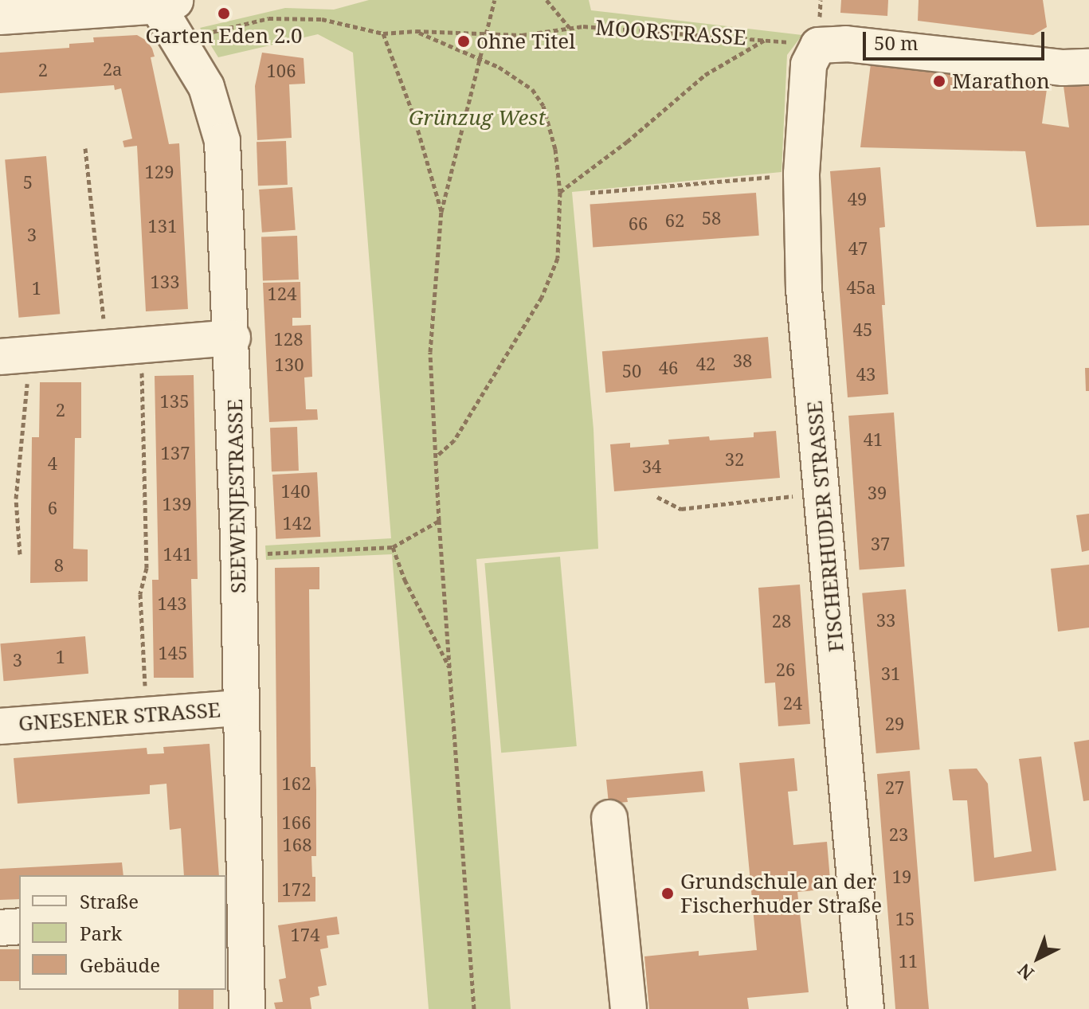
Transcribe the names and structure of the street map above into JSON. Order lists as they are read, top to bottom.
{
  "streets": {
    "street": ["SEEWENJESTRASSE", "FISCHERHUDER STRASSE", "GNESENER STRASSE"],
    "path": ["MOORSTRASSE"]
  },
  "crossings": [
    ["MOORSTRASSE", "SEEWENJESTRASSE"],
    ["MOORSTRASSE", "FISCHERHUDER STRASSE"],
    ["SEEWENJESTRASSE", "GNESENER STRASSE"]
  ],
  "parks": ["Grünzug West"],
  "places": [
    "Garten Eden 2.0",
    "ohne Titel",
    "Marathon",
    "Grundschule an der Fischerhuder Straße"
  ],
  "house_numbers": [
    "2a",
    "2",
    "106",
    "129",
    "5",
    "49",
    "58",
    "62",
    "66",
    "131",
    "3",
    "47",
    "133",
    "45a",
    "1",
    "124",
    "45",
    "128",
    "38",
    "42",
    "130",
    "46",
    "50",
    "43",
    "135",
    "2",
    "41",
    "137",
    "32",
    "4",
    "34",
    "140",
    "39",
    "139",
    "6",
    "142",
    "37",
    "141",
    "8",
    "143",
    "33",
    "28",
    "145",
    "1",
    "3",
    "26",
    "31",
    "24",
    "29",
    "162",
    "27",
    "166",
    "23",
    "168",
    "19",
    "172",
    "15",
    "174",
    "11"
  ],
  "legend": ["Straße", "Park", "Gebäude"],
  "scale_bar": "50 m",
  "north": "bottom left"
}
